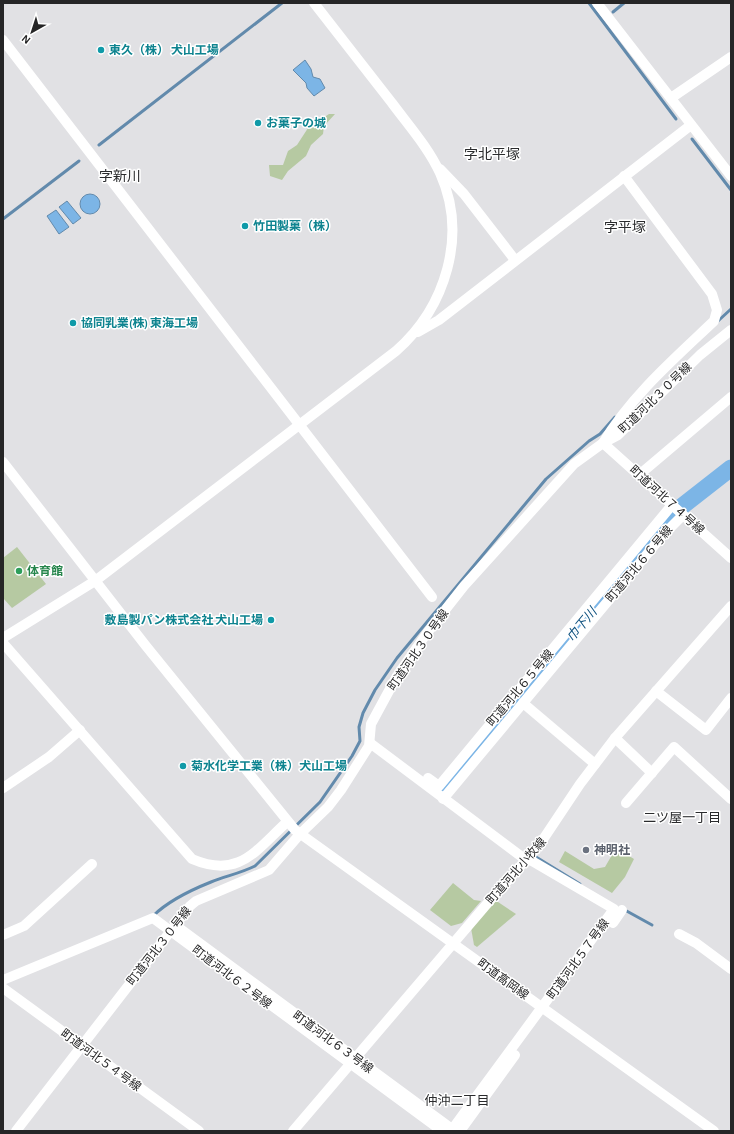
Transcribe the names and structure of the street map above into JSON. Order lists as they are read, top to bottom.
{
  "streets": {
    "street": [
      "町道河北３０号線",
      "町道河北７４号線",
      "町道河北６６号線",
      "町道河北６５号線",
      "町道河北小牧線",
      "町道河北５７号線",
      "町道河北６２号線",
      "町道高岡線",
      "町道河北５４号線"
    ]
  },
  "crossings": [
    ["町道河北３０号線", "町道河北７４号線"],
    ["町道河北３０号線", "町道河北６５号線"],
    ["町道河北３０号線", "町道河北５７号線"],
    ["町道河北３０号線", "町道河北６２号線"],
    ["町道河北３０号線", "町道高岡線"],
    ["町道河北３０号線", "町道河北５４号線"],
    ["町道河北７４号線", "町道河北６６号線"],
    ["町道河北７４号線", "町道河北６５号線"],
    ["町道河北６６号線", "町道河北６５号線"],
    ["町道河北６６号線", "町道河北５７号線"],
    ["町道河北６５号線", "町道河北５７号線"],
    ["町道河北小牧線", "町道河北５７号線"],
    ["町道河北小牧線", "町道河北６２号線"],
    ["町道河北小牧線", "町道高岡線"],
    ["町道河北５７号線", "町道高岡線"]
  ],
  "districts": [
    "字北平塚",
    "字新川",
    "字平塚",
    "二ツ屋一丁目",
    "仲沖二丁目"
  ],
  "water": ["巾下川"],
  "places": [
    "東久（株） 犬山工場",
    "お菓子の城",
    "竹田製菓（株）",
    "協同乳業(株) 東海工場",
    "体育館",
    "敷島製パン株式会社 犬山工場",
    "菊水化学工業（株）犬山工場",
    "神明社"
  ],
  "north": "bottom left"
}
